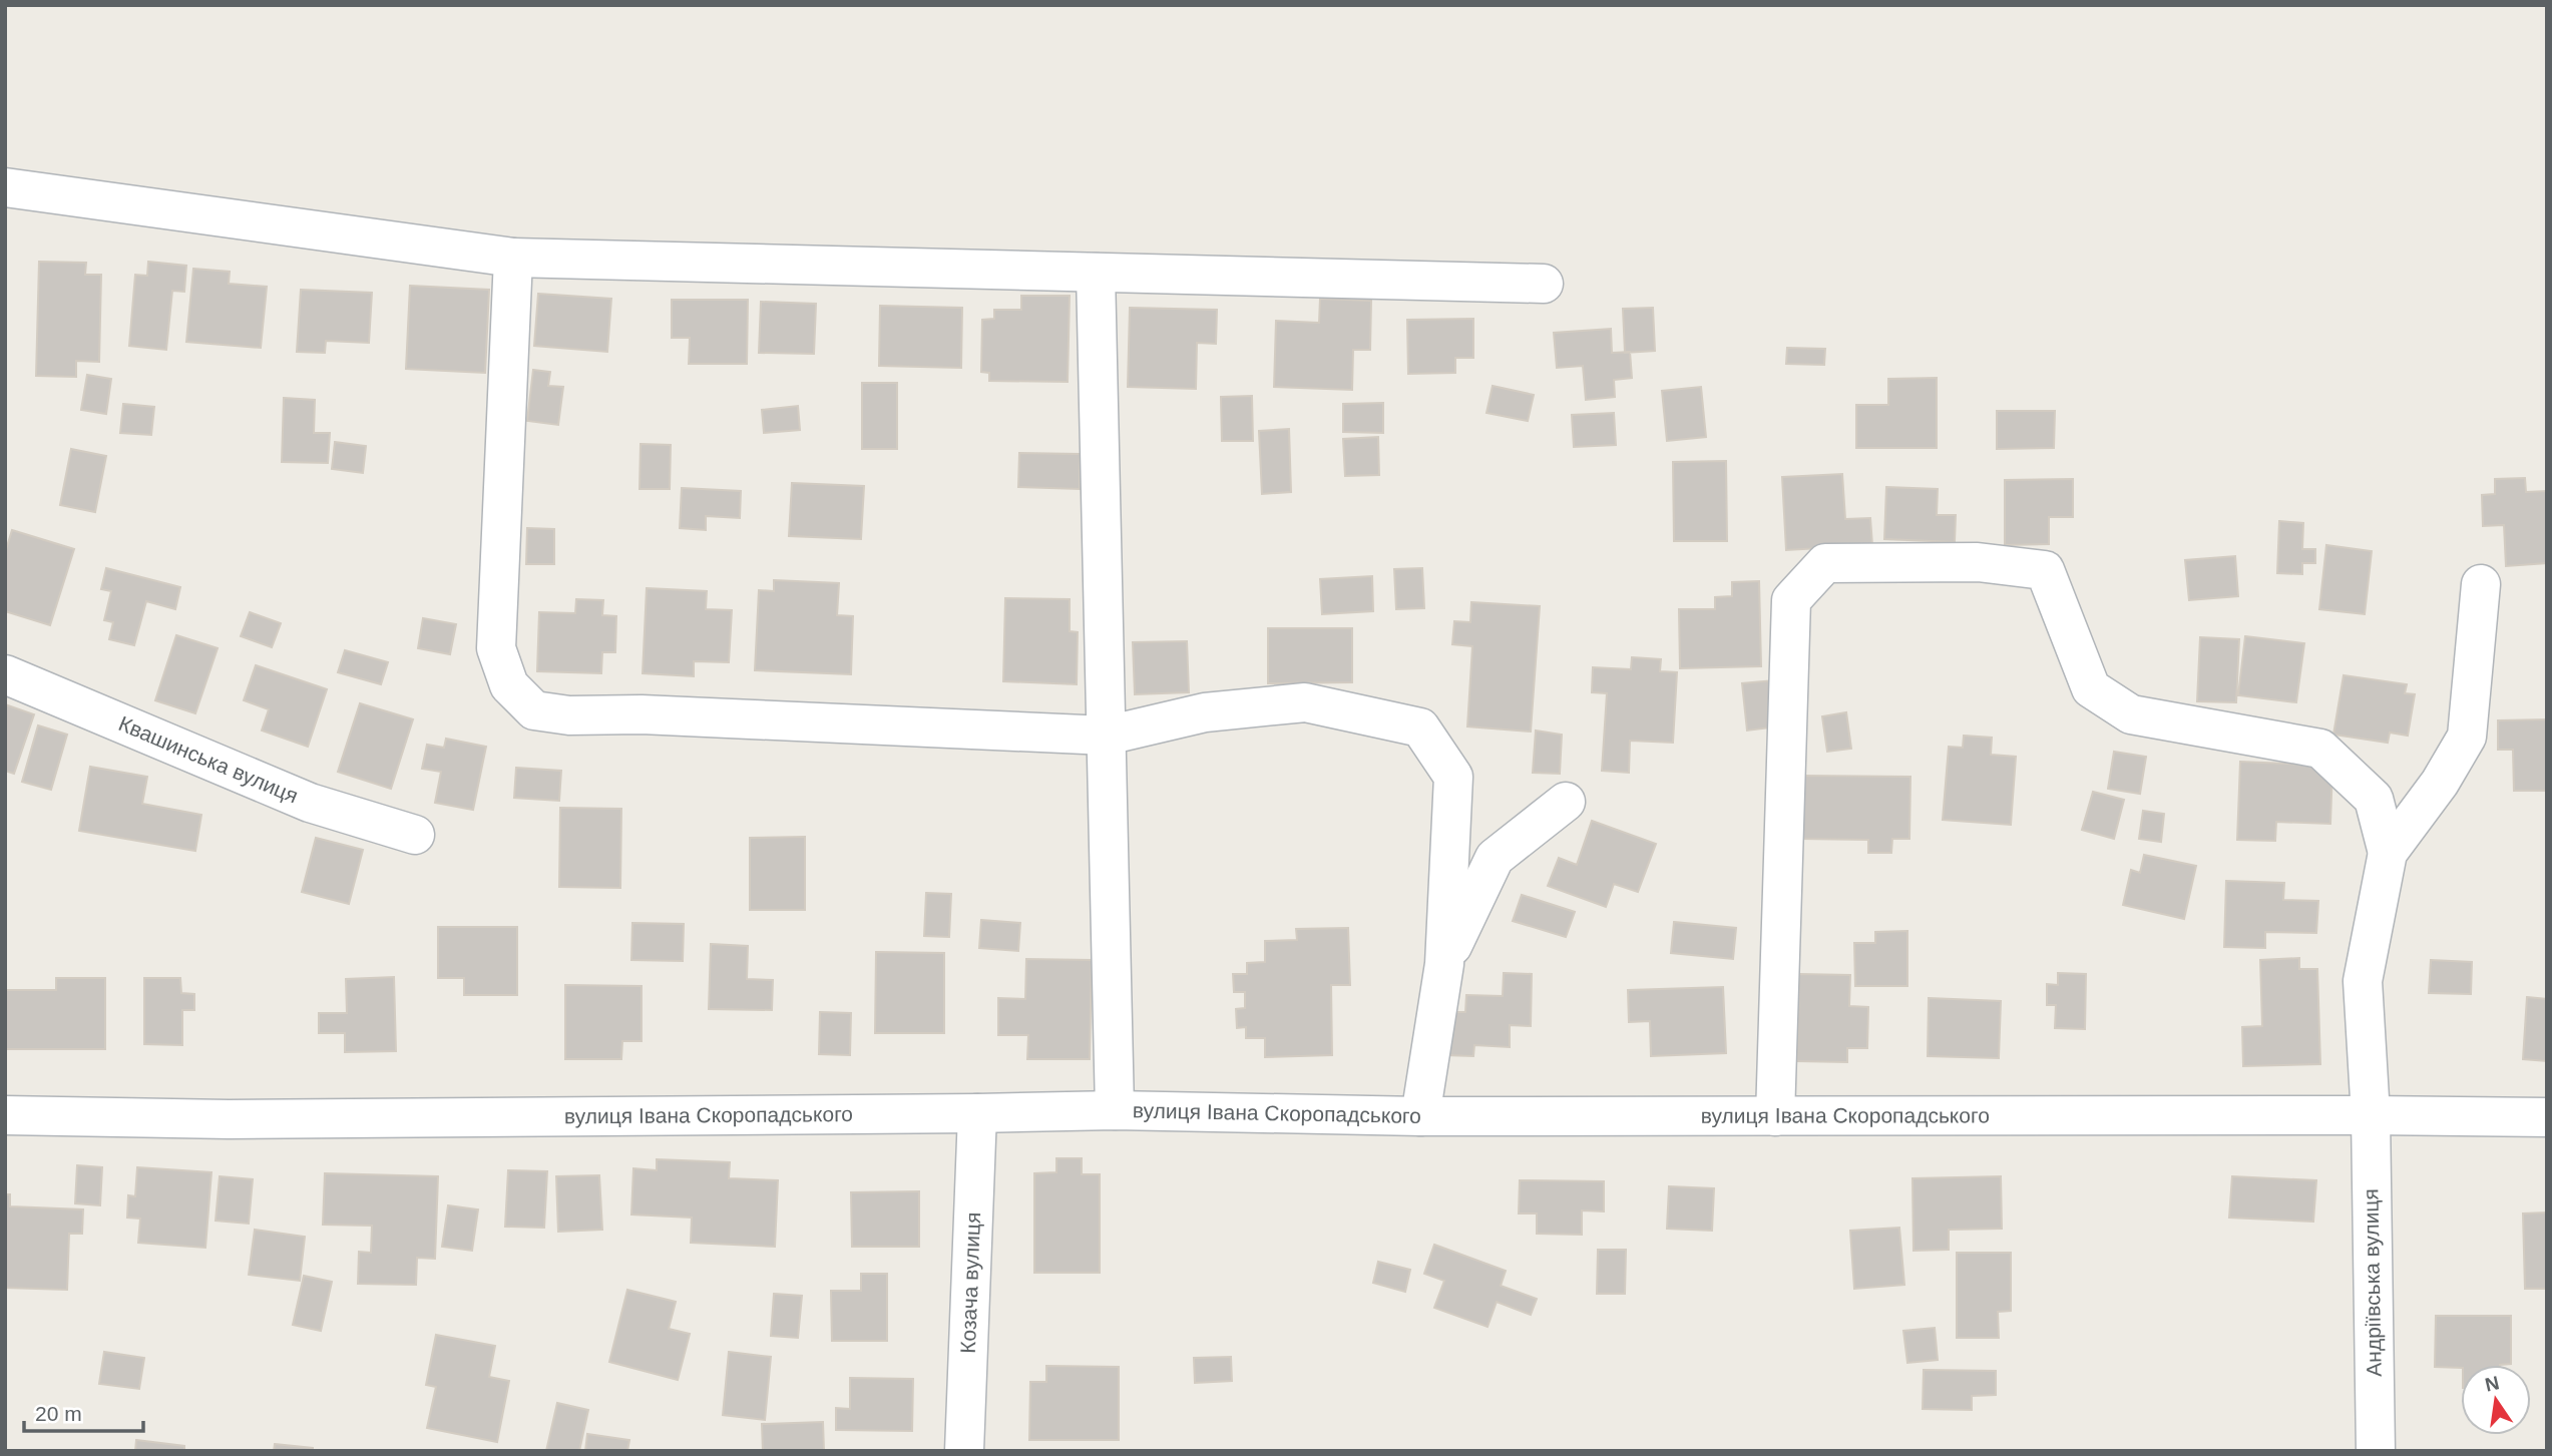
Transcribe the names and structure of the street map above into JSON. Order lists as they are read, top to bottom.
{
  "streets": {
    "street": [
      "Квашинська вулиця",
      "вулиця Івана Скоропадського",
      "Козача вулиця",
      "Андріївська вулиця"
    ]
  },
  "crossings": [
    ["вулиця Івана Скоропадського", "Козача вулиця"],
    ["вулиця Івана Скоропадського", "Андріївська вулиця"]
  ],
  "scale_bar": "20 m",
  "north": "top"
}
